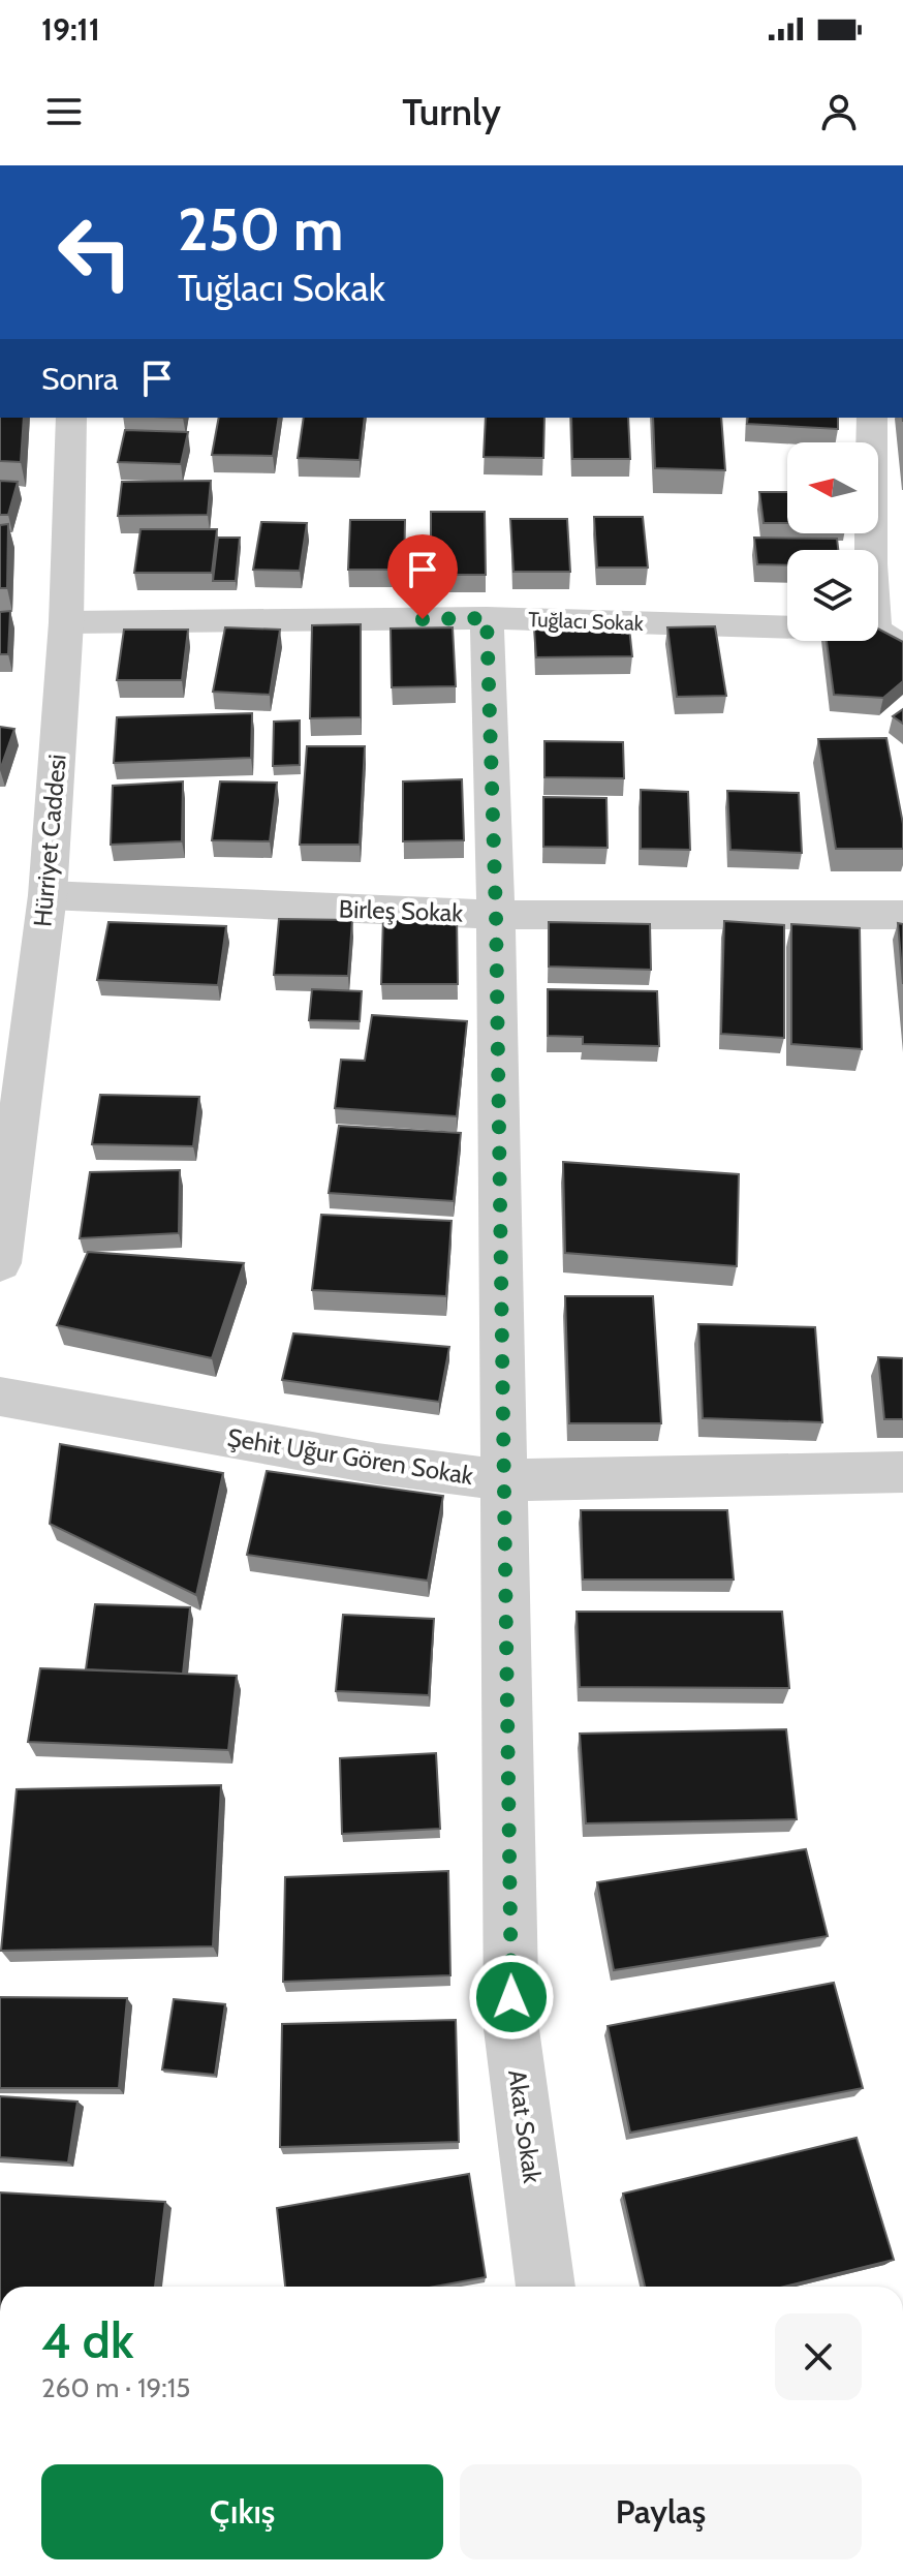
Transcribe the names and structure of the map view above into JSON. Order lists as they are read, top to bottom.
{
  "streets": {
    "street": [
      "Tuğlacı Sokak",
      "Hürriyet Caddesi",
      "Birleş Sokak",
      "Şehit Uğur Gören Sokak",
      "Akat Sokak"
    ]
  },
  "crossings": [
    ["Tuğlacı Sokak", "Hürriyet Caddesi"],
    ["Tuğlacı Sokak", "Akat Sokak"],
    ["Hürriyet Caddesi", "Birleş Sokak"],
    ["Birleş Sokak", "Akat Sokak"],
    ["Şehit Uğur Gören Sokak", "Akat Sokak"]
  ],
  "north": "left",
  "page": {
    "status": "19:11",
    "header": "Turnly",
    "turn": ["250 m", "Tuğlacı Sokak"],
    "then": "Sonra",
    "heading": ["4 dk", "260 m · 19:15"],
    "buttons": ["Çıkış", "Paylaş"]
  }
}
